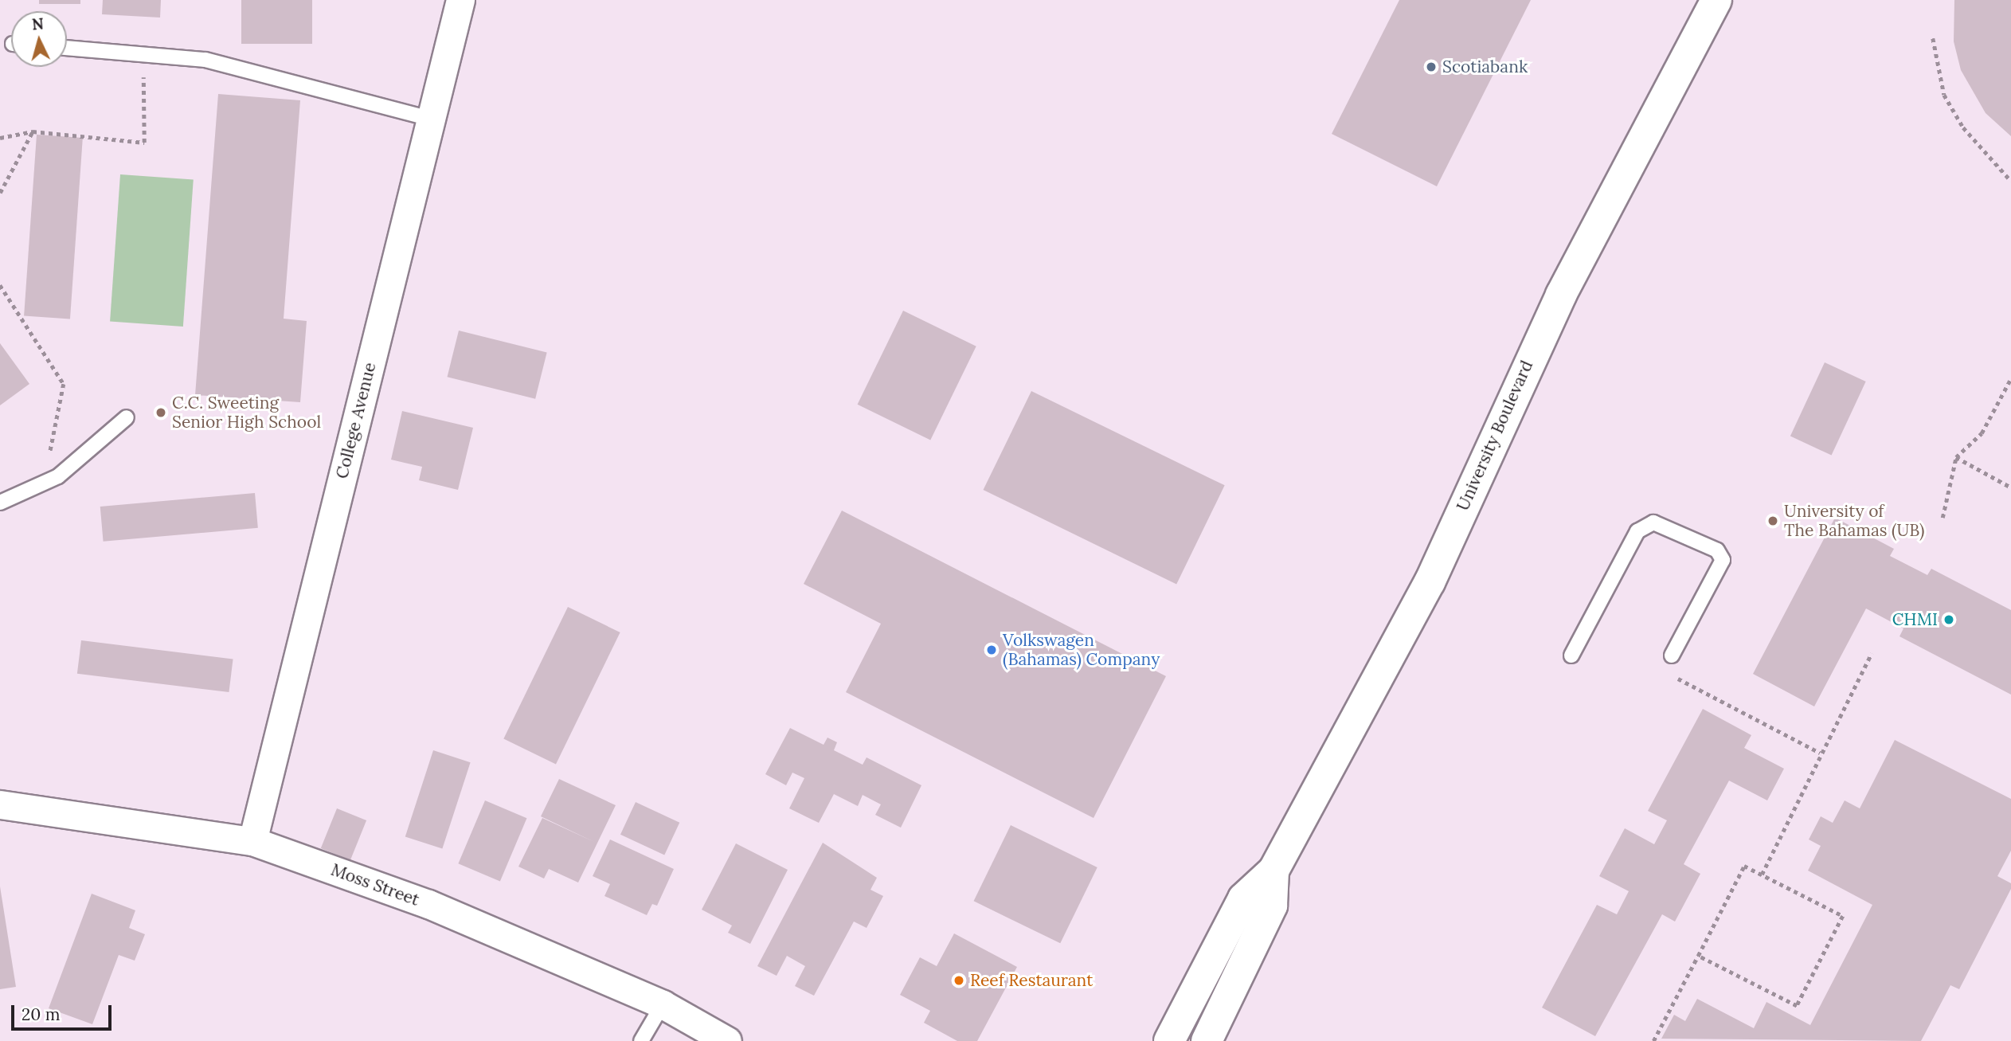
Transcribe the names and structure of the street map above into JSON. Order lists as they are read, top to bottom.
{
  "streets": {
    "main road": ["University Boulevard"],
    "street": ["College Avenue", "Moss Street"]
  },
  "crossings": [
    ["College Avenue", "Moss Street"]
  ],
  "places": [
    "Scotiabank",
    "C.C. Sweeting Senior High School",
    "University of The Bahamas (UB)",
    "CHMI",
    "Volkswagen (Bahamas) Company",
    "Reef Restaurant"
  ],
  "scale_bar": "20 m",
  "north": "top"
}
